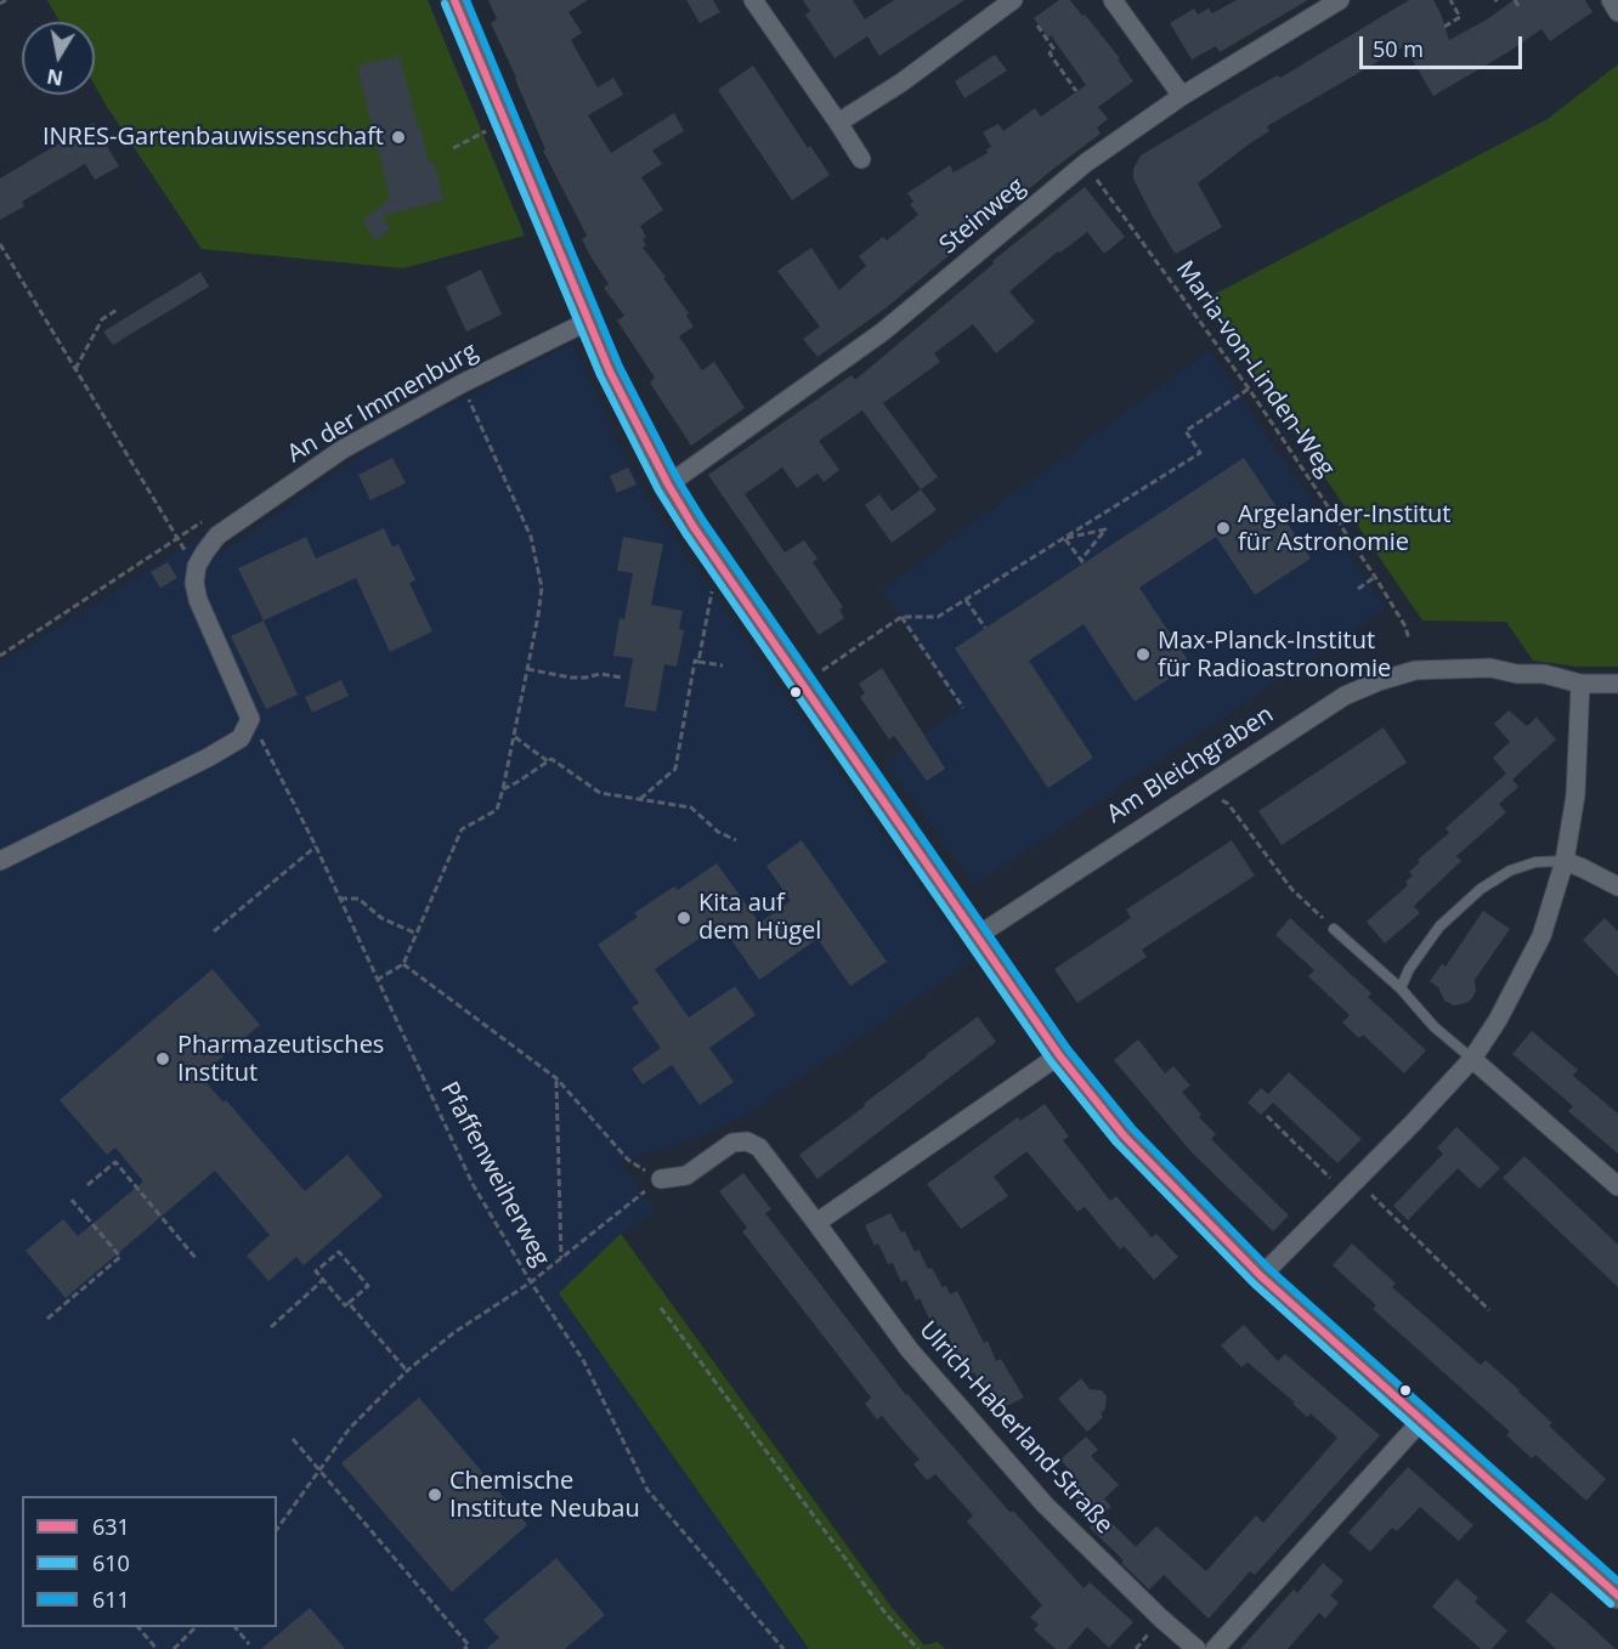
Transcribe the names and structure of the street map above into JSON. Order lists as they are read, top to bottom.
{
  "streets": {
    "street": [
      "Steinweg",
      "An der Immenburg",
      "Am Bleichgraben",
      "Ulrich-Haberland-Straße"
    ],
    "path": ["Maria-von-Linden-Weg", "Pfaffenweiherweg"]
  },
  "crossings": [
    ["Steinweg", "Maria-von-Linden-Weg"]
  ],
  "places": [
    "INRES-Gartenbauwissenschaft",
    "Argelander-Institut für Astronomie",
    "Max-Planck-Institut für Radioastronomie",
    "Kita auf dem Hügel",
    "Pharmazeutisches Institut",
    "Chemische Institute Neubau"
  ],
  "lines": ["transit line 631", "transit line 611", "transit line 610"],
  "legend": ["631", "610", "611"],
  "scale_bar": "50 m",
  "north": "bottom"
}
